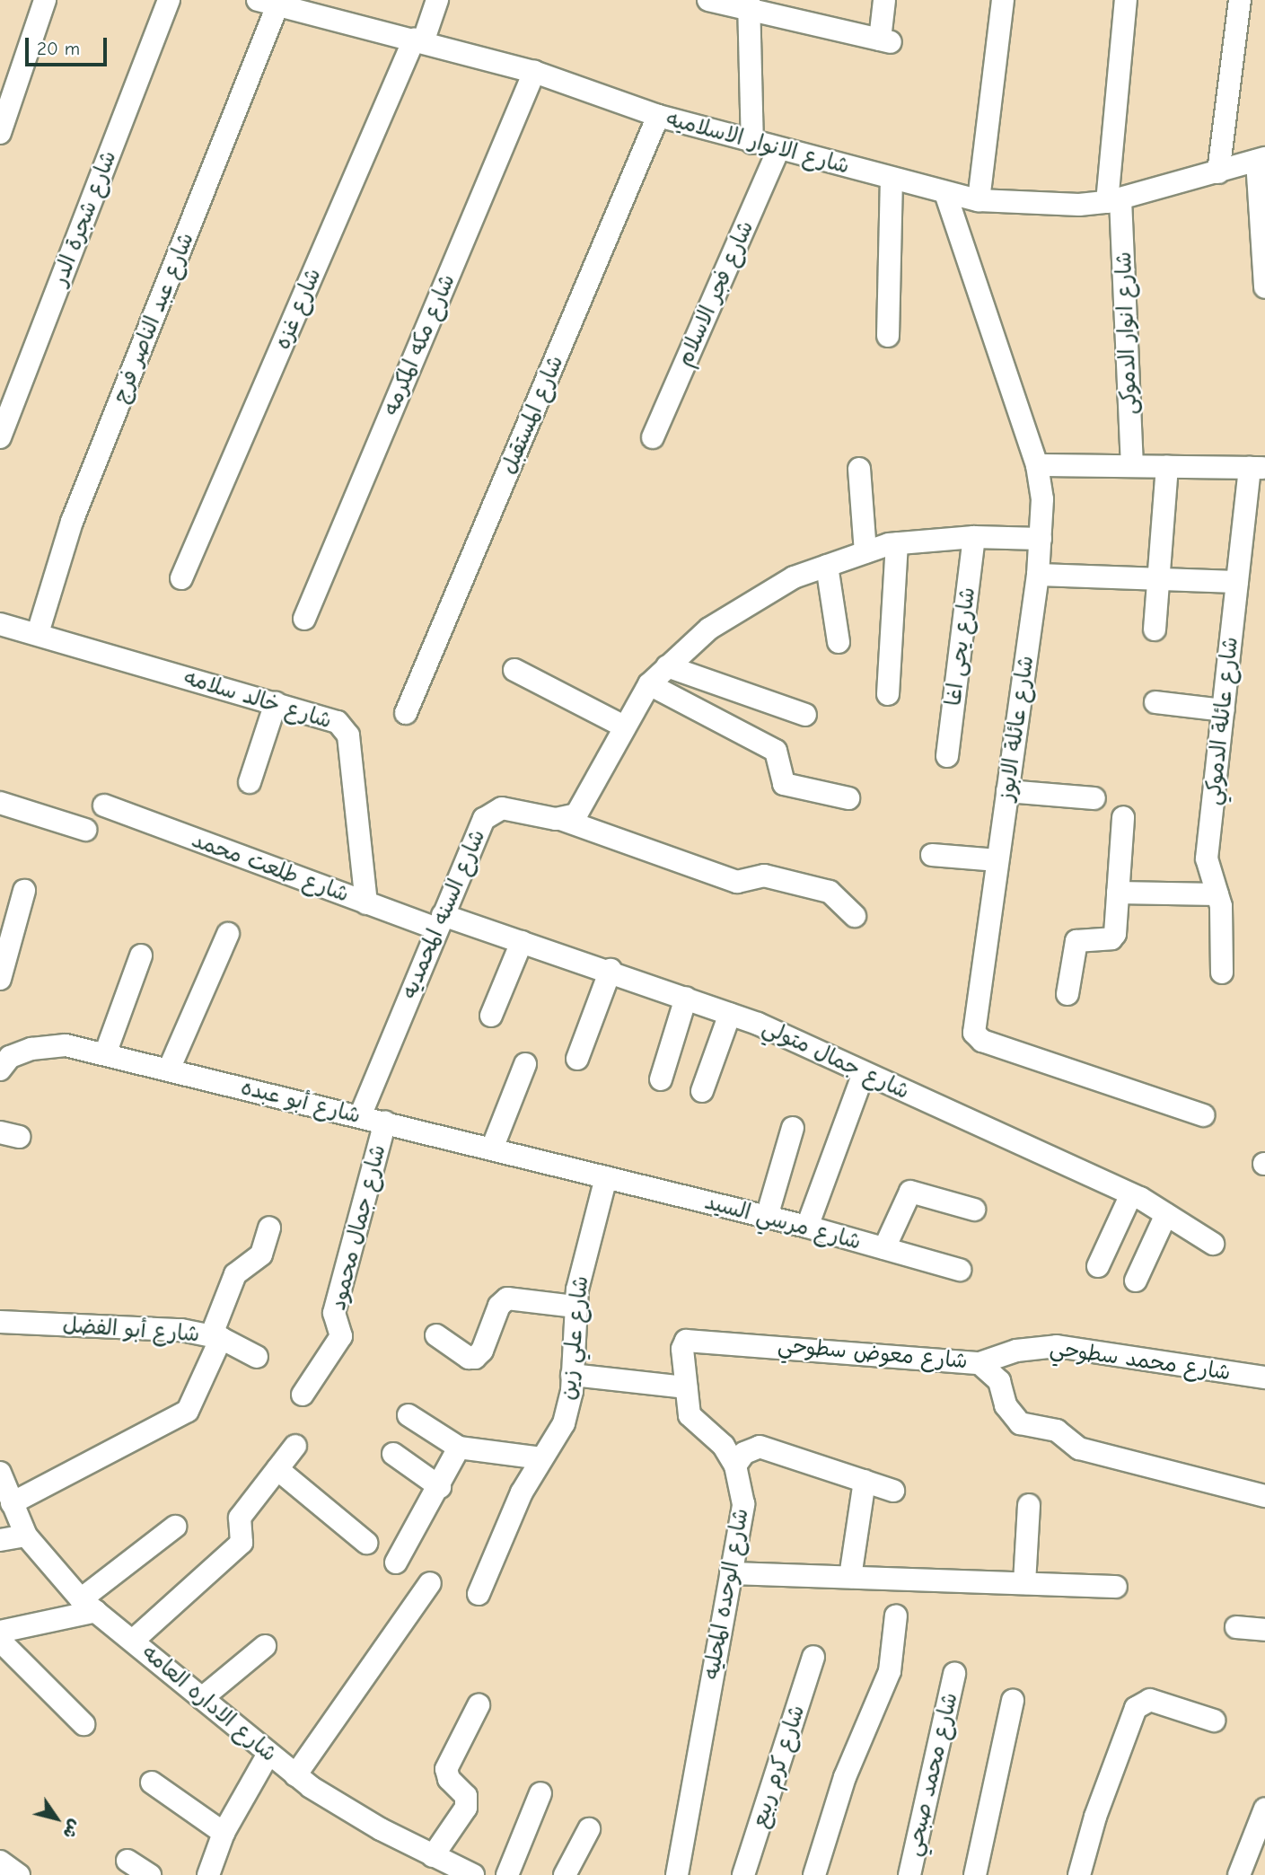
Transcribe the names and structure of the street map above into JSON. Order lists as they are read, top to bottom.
{
  "streets": {
    "street": [
      "شارع الانوار الاسلاميه",
      "شارع شجرة الدر",
      "شارع فجر الاسلام",
      "شارع غزه",
      "شارع عبد الناصر فرج",
      "شارع انوار الدموكى",
      "شارع مكه المكرمه",
      "شارع المستقبل",
      "شارع يحى اغا",
      "شارع خالد سلامه",
      "شارع عائلة الدموكي",
      "شارع عائلة الابوز",
      "شارع طلعت محمد",
      "شارع السنه المحمديه",
      "شارع جمال متولي",
      "شارع أبو عبده",
      "شارع مرسي السيد",
      "شارع جمال محمود",
      "شارع أبو الفضل",
      "شارع علي زين",
      "شارع معوض سطوحي",
      "شارع محمد سطوحي",
      "شارع الوحده المحليه",
      "شارع الاداره العامه",
      "شارع كرم ربيع",
      "شارع محمد صبحي"
    ]
  },
  "crossings": [
    ["شارع الانوار الاسلاميه", "شارع فجر الاسلام"],
    ["شارع الانوار الاسلاميه", "شارع غزه"],
    ["شارع الانوار الاسلاميه", "شارع عبد الناصر فرج"],
    ["شارع الانوار الاسلاميه", "شارع انوار الدموكى"],
    ["شارع الانوار الاسلاميه", "شارع مكه المكرمه"],
    ["شارع الانوار الاسلاميه", "شارع المستقبل"],
    ["شارع الانوار الاسلاميه", "شارع عائلة الابوز"],
    ["شارع عبد الناصر فرج", "شارع خالد سلامه"],
    ["شارع خالد سلامه", "شارع طلعت محمد"],
    ["شارع طلعت محمد", "شارع السنه المحمديه"],
    ["شارع طلعت محمد", "شارع جمال متولي"],
    ["شارع السنه المحمديه", "شارع جمال متولي"],
    ["شارع السنه المحمديه", "شارع أبو عبده"],
    ["شارع أبو عبده", "شارع مرسي السيد"],
    ["شارع أبو عبده", "شارع جمال محمود"],
    ["شارع أبو عبده", "شارع علي زين"],
    ["شارع مرسي السيد", "شارع علي زين"],
    ["شارع معوض سطوحي", "شارع محمد سطوحي"],
    ["شارع معوض سطوحي", "شارع الوحده المحليه"]
  ],
  "scale_bar": "20 m",
  "north": "bottom right"
}
